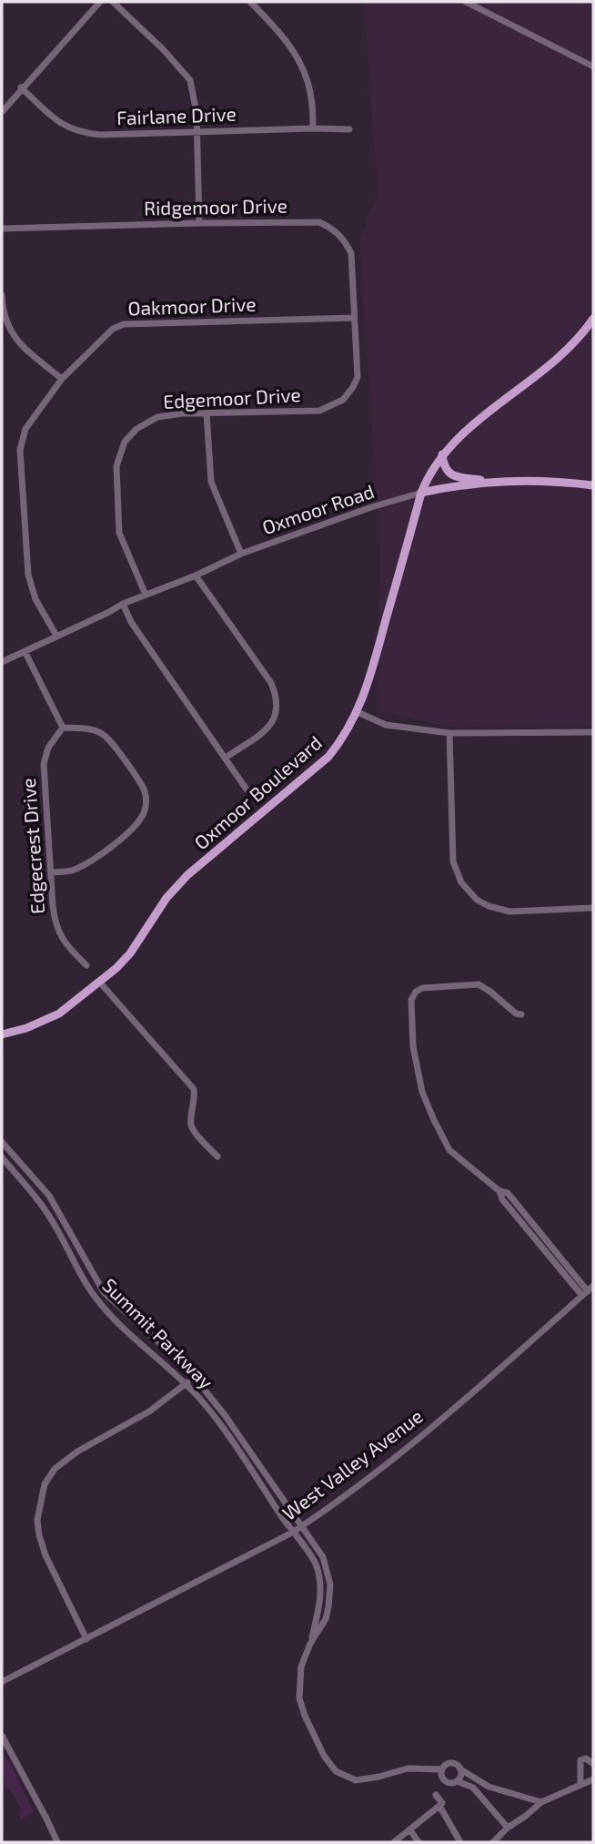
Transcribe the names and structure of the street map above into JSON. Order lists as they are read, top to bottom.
{
  "streets": {
    "main road": ["Oxmoor Boulevard"],
    "street": [
      "Fairlane Drive",
      "Ridgemoor Drive",
      "Oakmoor Drive",
      "Edgemoor Drive",
      "Oxmoor Road",
      "Edgecrest Drive",
      "Summit Parkway",
      "West Valley Avenue"
    ]
  },
  "crossings": [
    ["Ridgemoor Drive", "Oakmoor Drive"],
    ["Ridgemoor Drive", "Edgemoor Drive"],
    ["Oakmoor Drive", "Edgemoor Drive"],
    ["Oakmoor Drive", "Oxmoor Road"],
    ["Edgemoor Drive", "Oxmoor Road"],
    ["Oxmoor Road", "Oxmoor Boulevard"],
    ["Summit Parkway", "West Valley Avenue"]
  ]
}
